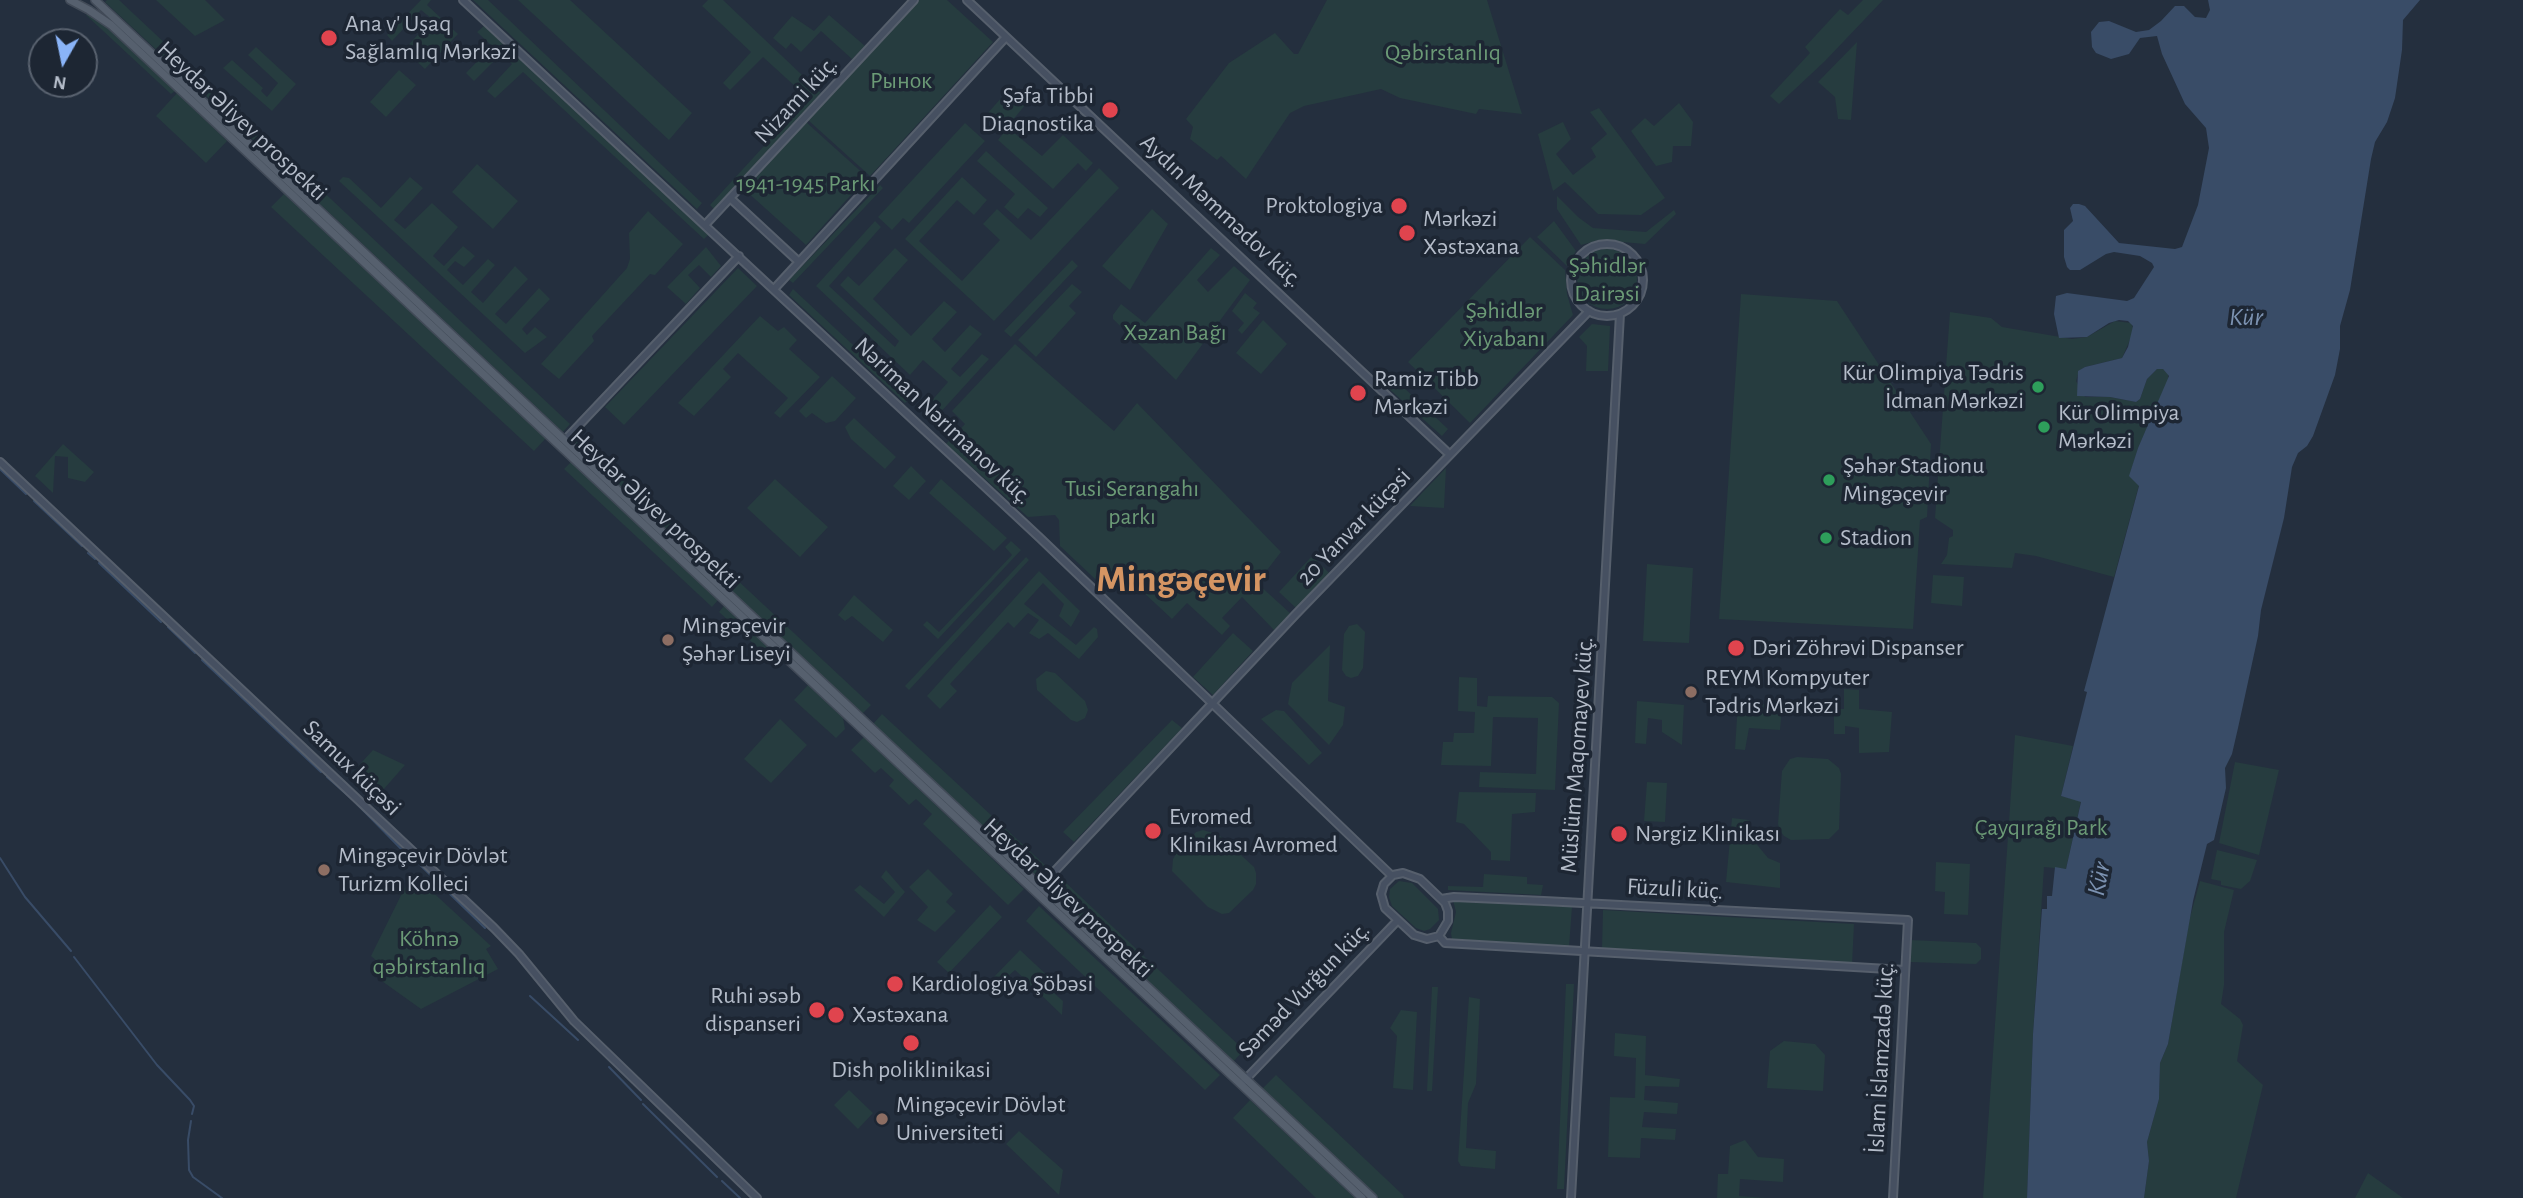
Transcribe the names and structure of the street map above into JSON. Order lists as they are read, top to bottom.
{
  "streets": {
    "main road": ["Heydər Əliyev prospekti"],
    "street": [
      "Nizami küç.",
      "Aydın Məmmədov küç.",
      "Nəriman Nərimanov küç.",
      "20 Yanvar küçəsi",
      "Müslüm Maqomayev küç.",
      "Samux küçəsi",
      "Füzuli küç.",
      "Səməd Vurğun küç.",
      "İslam İslamzadə küç."
    ]
  },
  "crossings": [
    ["Nizami küç.", "Nəriman Nərimanov küç."],
    ["Heydər Əliyev prospekti", "20 Yanvar küçəsi"],
    ["Heydər Əliyev prospekti", "Səməd Vurğun küç."],
    ["Nəriman Nərimanov küç.", "20 Yanvar küçəsi"],
    ["Nəriman Nərimanov küç.", "Füzuli küç."],
    ["Nəriman Nərimanov küç.", "Səməd Vurğun küç."],
    ["20 Yanvar küçəsi", "Müslüm Maqomayev küç."],
    ["Müslüm Maqomayev küç.", "Füzuli küç."],
    ["Füzuli küç.", "Səməd Vurğun küç."],
    ["Füzuli küç.", "İslam İslamzadə küç."]
  ],
  "districts": ["Mingəçevir"],
  "water": ["Kür"],
  "parks": [
    "Qəbirstanlıq",
    "Рынок",
    "1941-1945 Parkı",
    "Şəhidlər Dairəsi",
    "Şəhidlər Xiyabanı",
    "Xəzan Bağı",
    "Tusi Serangahı parkı",
    "Çayqırağı Park",
    "Köhnə qəbirstanlıq"
  ],
  "places": [
    "Ana v' Uşaq Sağlamlıq Mərkəzi",
    "Şəfa Tibbi Diaqnostika",
    "Proktologiya",
    "Mərkəzi Xəstəxana",
    "Kür Olimpiya Tədris İdman Mərkəzi",
    "Ramiz Tibb Mərkəzi",
    "Kür Olimpiya Mərkəzi",
    "Şəhər Stadionu Mingəçevir",
    "Stadion",
    "Mingəçevir Şəhər Liseyi",
    "Dəri Zöhrəvi Dispanser",
    "REYM Kompyuter Tədris Mərkəzi",
    "Evromed Klinikası Avromed",
    "Nərgiz Klinikası",
    "Mingəçevir Dövlət Turizm Kolleci",
    "Kardiologiya Şöbəsi",
    "Ruhi əsəb dispanseri",
    "Xəstəxana",
    "Dish poliklinikasi",
    "Mingəçevir Dövlət Universiteti"
  ],
  "north": "bottom"
}
